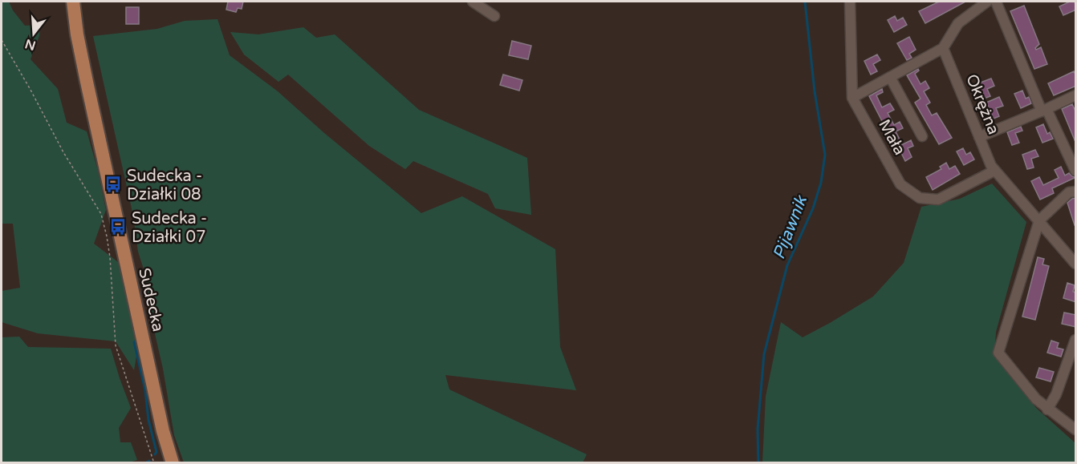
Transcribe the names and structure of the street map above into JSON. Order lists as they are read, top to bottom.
{
  "streets": {
    "main road": ["Sudecka"],
    "street": ["Okrężna", "Mała"]
  },
  "crossings": [
    ["Okrężna", "Mała"]
  ],
  "water": ["Pijawnik"],
  "places": {
    "bus stop": ["Sudecka - Działki 08", "Sudecka - Działki 07"]
  },
  "north": "bottom"
}
